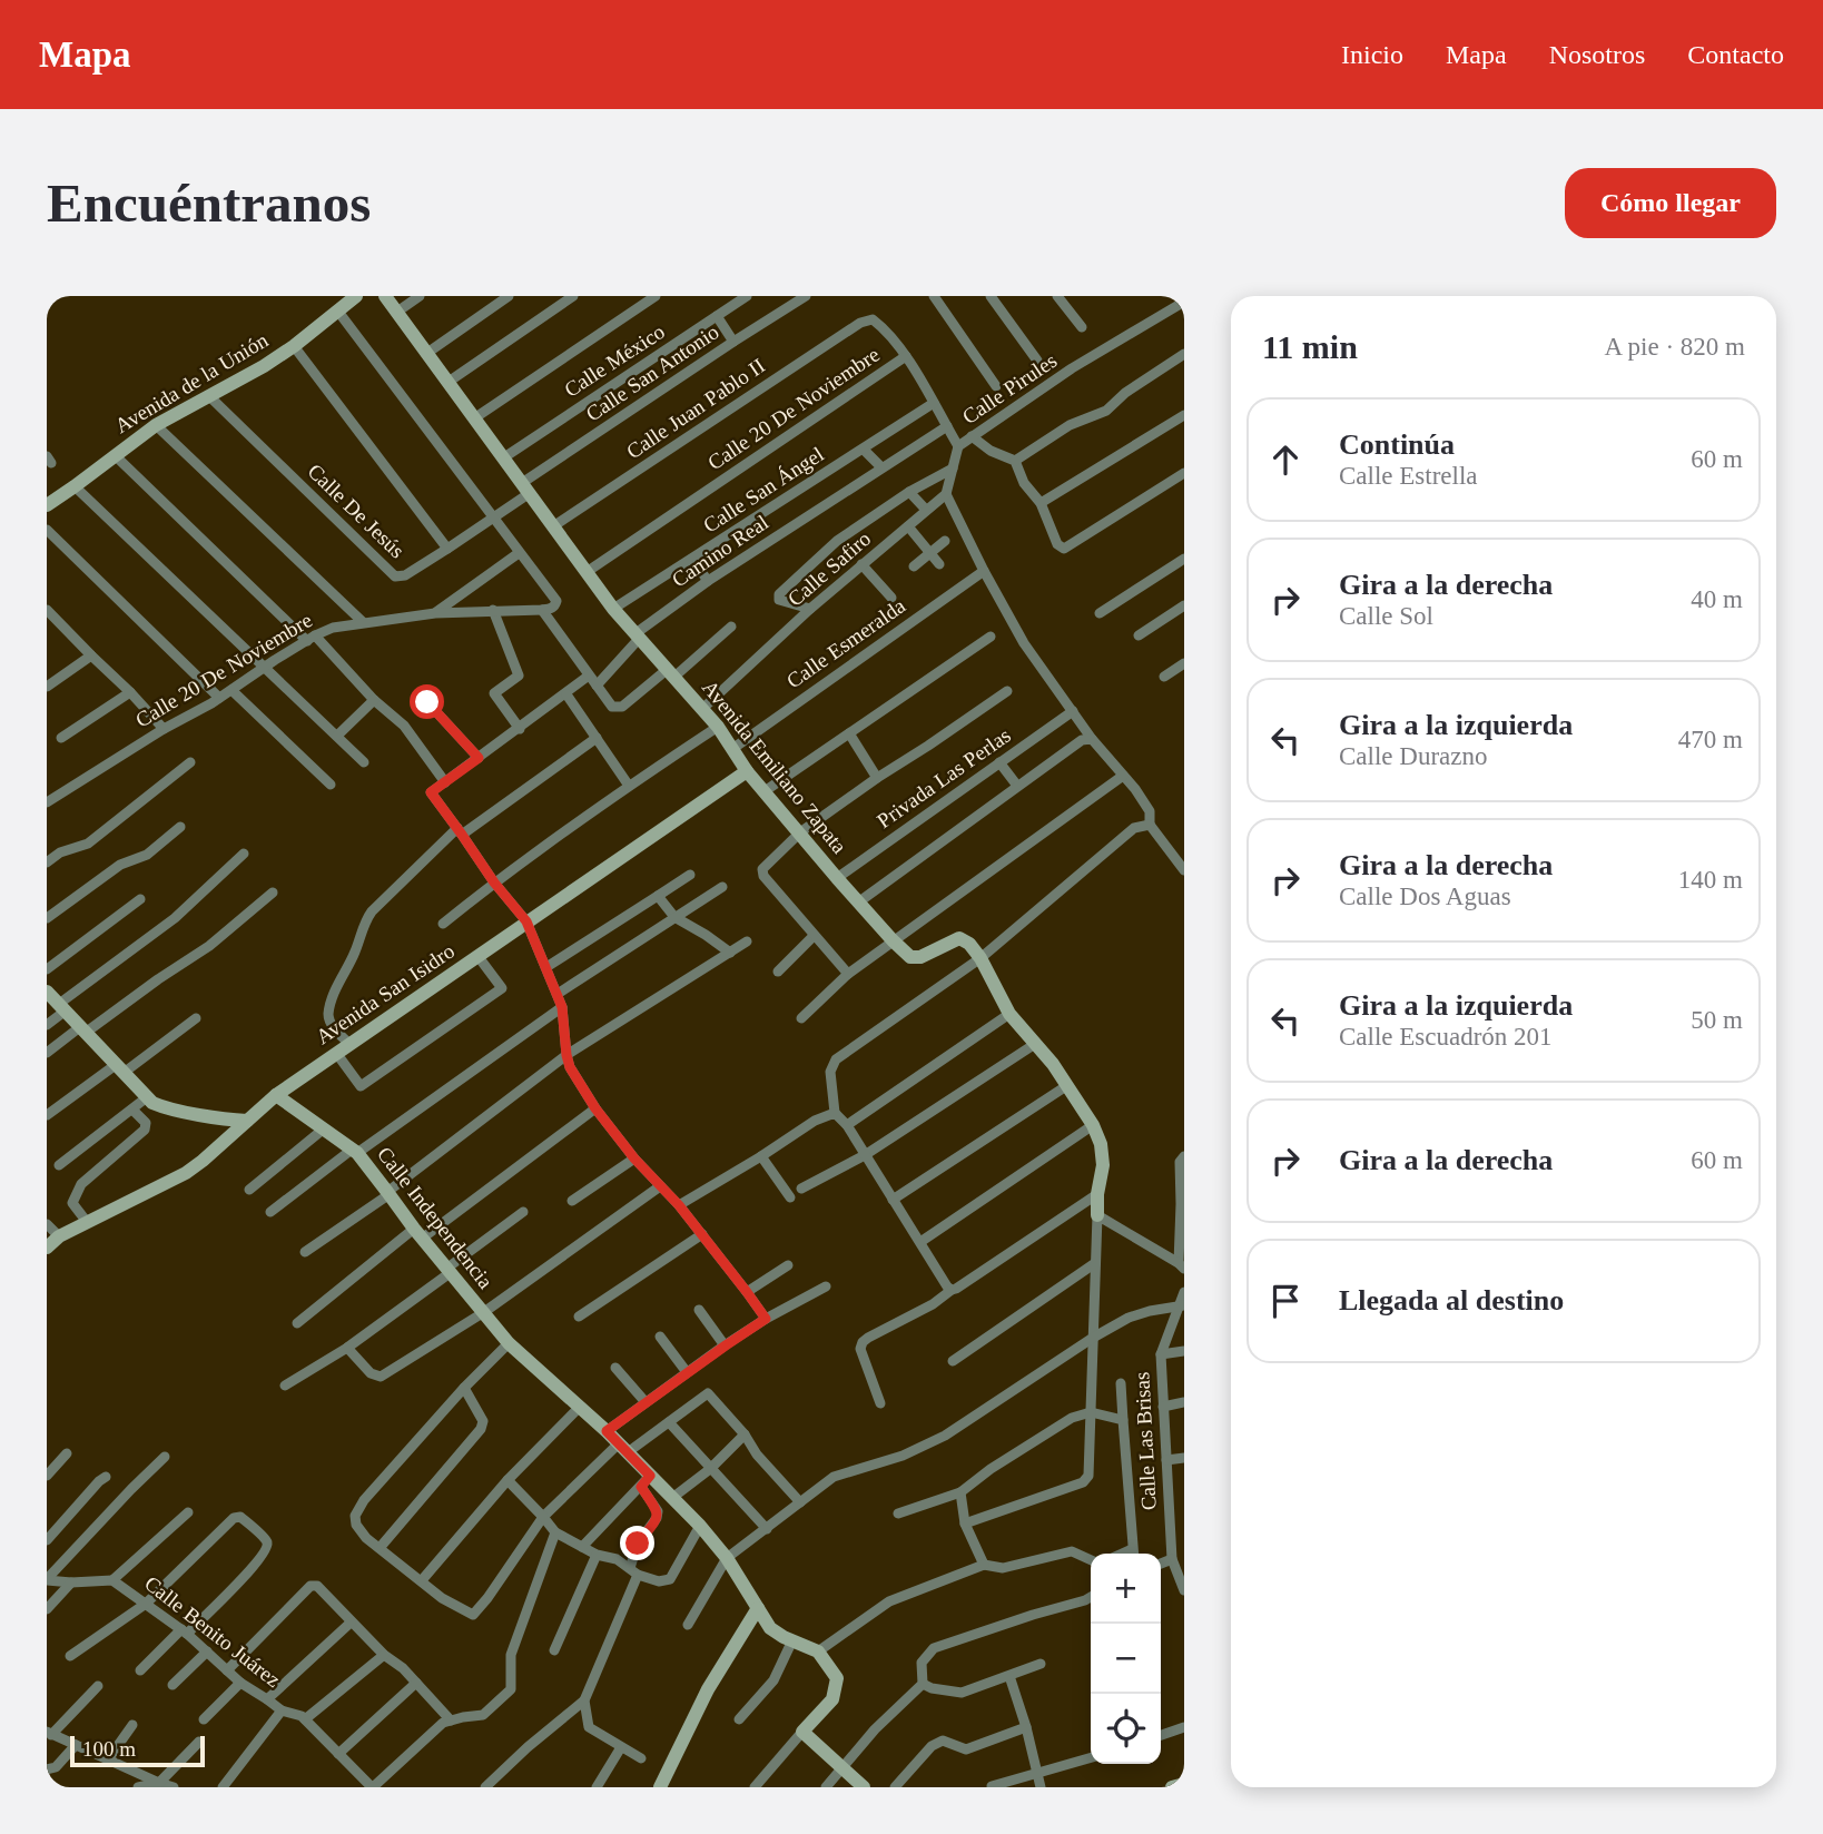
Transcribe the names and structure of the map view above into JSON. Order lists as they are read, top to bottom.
{
  "streets": {
    "main road": [
      "Avenida de la Unión",
      "Avenida Emiliano Zapata",
      "Avenida San Isidro",
      "Calle Independencia"
    ],
    "street": [
      "Calle México",
      "Calle San Antonio",
      "Calle Pirules",
      "Calle Juan Pablo II",
      "Calle 20 De Noviembre",
      "Calle San Ángel",
      "Calle De Jesús",
      "Camino Real",
      "Calle Safiro",
      "Calle Esmeralda",
      "Privada Las Perlas",
      "Calle Las Brisas",
      "Calle Benito Juárez"
    ]
  },
  "crossings": [
    ["Calle México", "Avenida Emiliano Zapata"],
    ["Calle San Antonio", "Calle De Jesús"],
    ["Calle San Antonio", "Avenida Emiliano Zapata"],
    ["Avenida de la Unión", "Calle De Jesús"],
    ["Calle Pirules", "Calle Juan Pablo II"],
    ["Calle Pirules", "Calle 20 De Noviembre"],
    ["Calle Pirules", "Calle San Ángel"],
    ["Calle Pirules", "Camino Real"],
    ["Calle Juan Pablo II", "Avenida Emiliano Zapata"],
    ["Calle 20 De Noviembre", "Avenida Emiliano Zapata"],
    ["Calle San Ángel", "Avenida Emiliano Zapata"],
    ["Calle De Jesús", "Avenida Emiliano Zapata"],
    ["Camino Real", "Avenida Emiliano Zapata"],
    ["Calle Safiro", "Avenida Emiliano Zapata"],
    ["Calle Esmeralda", "Avenida Emiliano Zapata"],
    ["Avenida Emiliano Zapata", "Privada Las Perlas"],
    ["Avenida Emiliano Zapata", "Avenida San Isidro"],
    ["Avenida San Isidro", "Calle Independencia"]
  ],
  "scale_bar": "100 m",
  "page": {
    "header": "Mapa",
    "nav": [
      "Inicio",
      "Mapa",
      "Nosotros",
      "Contacto"
    ],
    "buttons": "Cómo llegar",
    "title": "Encuéntranos",
    "heading": ["11 min", "A pie · 820 m"],
    "list": [
      ["Continúa", "Calle Estrella", "60 m"],
      ["Gira a la derecha", "Calle Sol", "40 m"],
      ["Gira a la izquierda", "Calle Durazno", "470 m"],
      ["Gira a la derecha", "Calle Dos Aguas", "140 m"],
      ["Gira a la izquierda", "Calle Escuadrón 201", "50 m"],
      ["Gira a la derecha", "60 m"],
      "Llegada al destino"
    ],
    "map_buttons": ["+", "−"],
    "scale": "100 m"
  }
}
